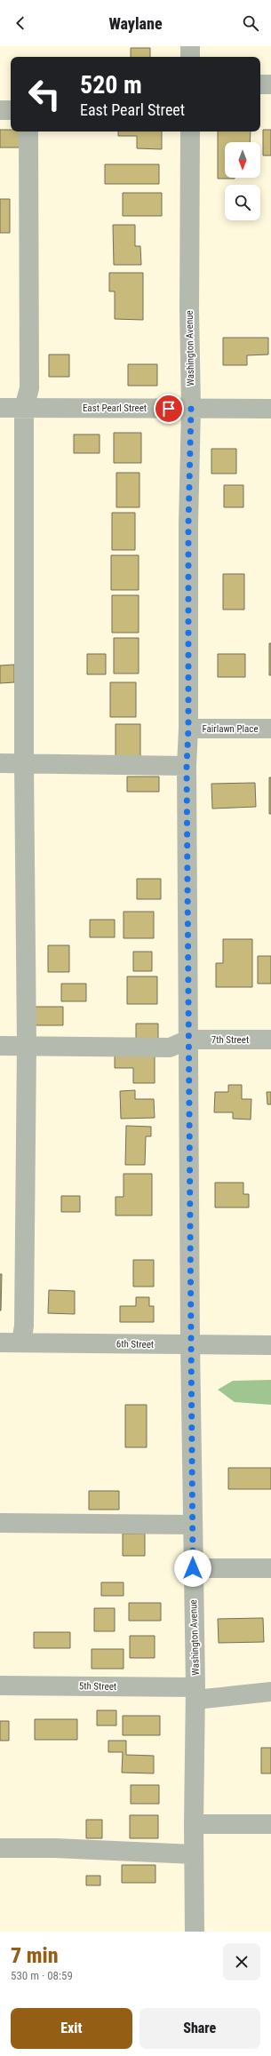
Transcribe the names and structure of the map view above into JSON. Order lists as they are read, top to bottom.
{
  "streets": {
    "street": [
      "Washington Avenue",
      "East Pearl Street",
      "Fairlawn Place",
      "7th Street",
      "6th Street",
      "5th Street"
    ]
  },
  "crossings": [
    ["Washington Avenue", "East Pearl Street"],
    ["Washington Avenue", "Fairlawn Place"],
    ["Washington Avenue", "7th Street"],
    ["Washington Avenue", "6th Street"],
    ["Washington Avenue", "5th Street"]
  ],
  "north": "bottom",
  "page": {
    "header": "Waylane",
    "turn": ["520 m", "East Pearl Street"],
    "heading": ["7 min", "530 m · 08:59"],
    "buttons": ["Exit", "Share"]
  }
}
